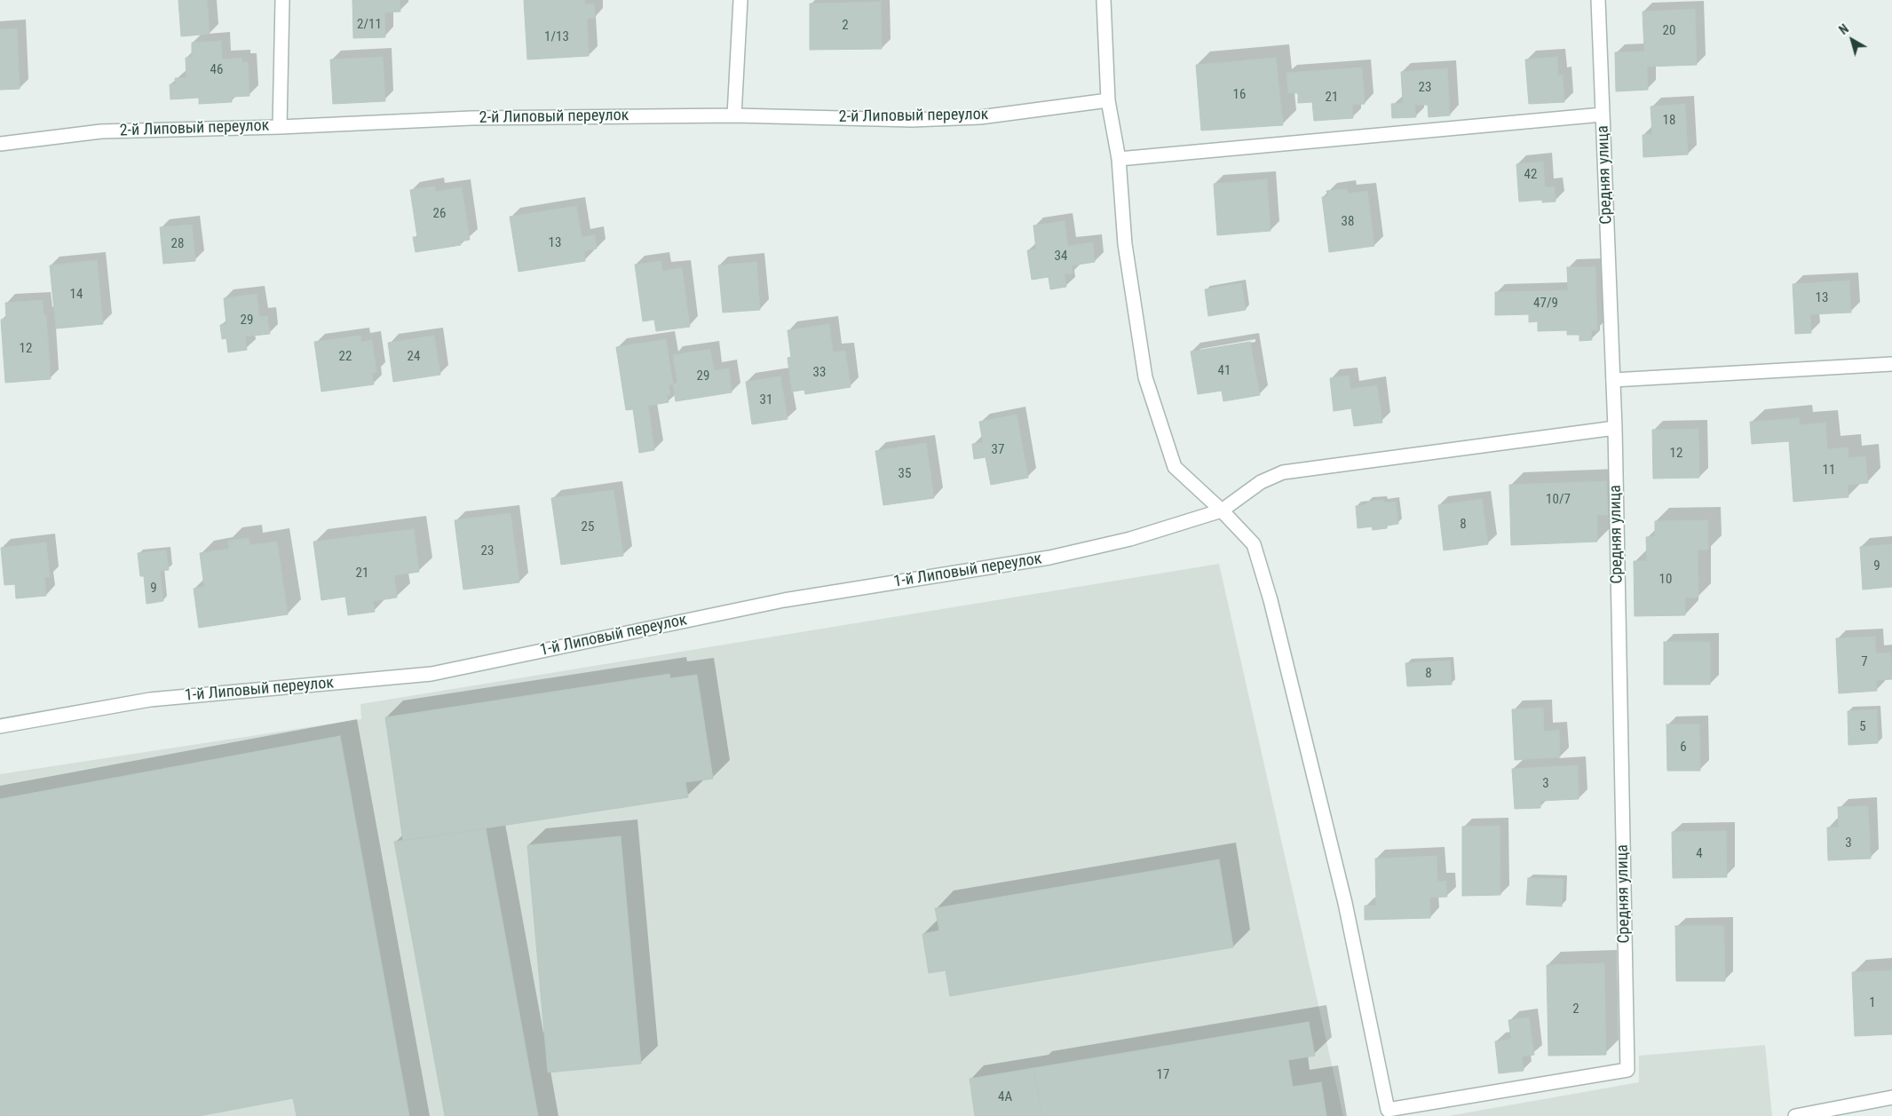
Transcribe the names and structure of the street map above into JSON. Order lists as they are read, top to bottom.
{
  "streets": {
    "street": ["2-й Липовый переулок", "Средняя улица", "1-й Липовый переулок"]
  },
  "crossings": [
    ["Средняя улица", "1-й Липовый переулок"]
  ],
  "house_numbers": [
    "2/11",
    "2",
    "20",
    "1/13",
    "46",
    "23",
    "16",
    "21",
    "18",
    "42",
    "26",
    "38",
    "13",
    "28",
    "34",
    "14",
    "13",
    "47/9",
    "29",
    "12",
    "22",
    "24",
    "41",
    "33",
    "29",
    "31",
    "37",
    "12",
    "11",
    "35",
    "10/7",
    "8",
    "25",
    "23",
    "9",
    "21",
    "10",
    "9",
    "7",
    "8",
    "5",
    "6",
    "3",
    "3",
    "4",
    "1",
    "2",
    "17",
    "4А"
  ],
  "north": "top left"
}
